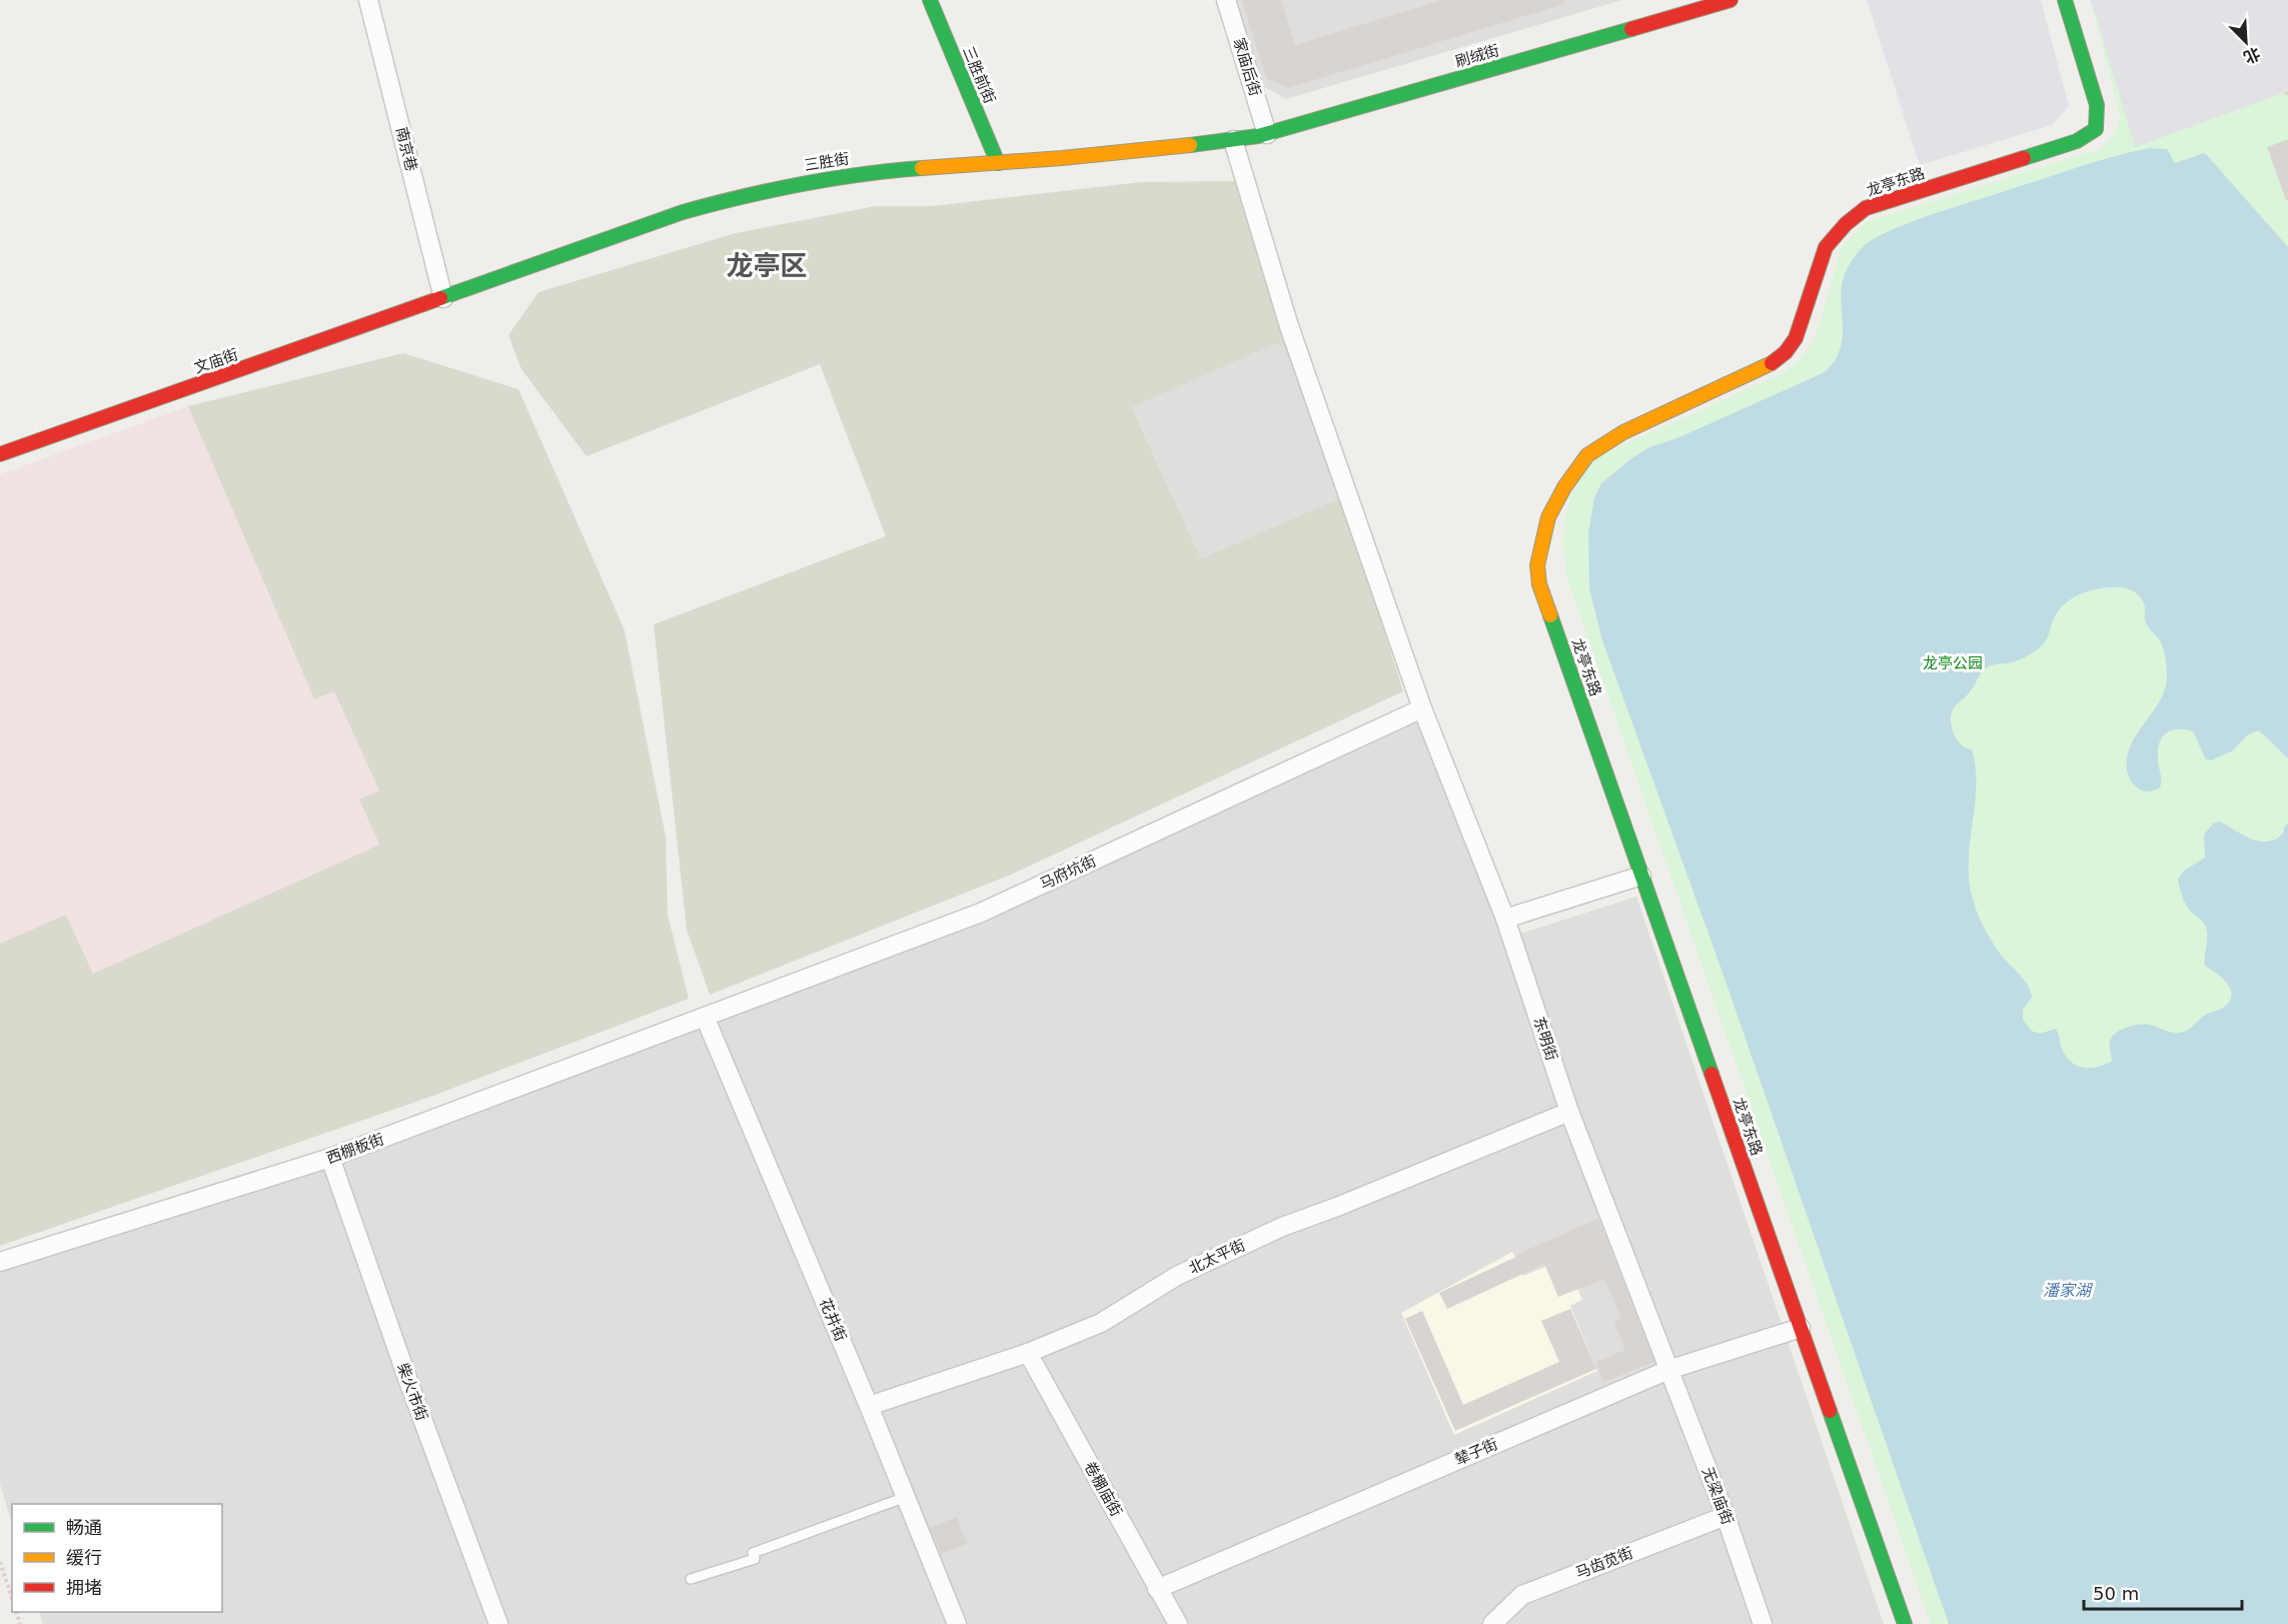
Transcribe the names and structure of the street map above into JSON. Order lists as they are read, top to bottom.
{
  "streets": {
    "street": [
      "刷绒街",
      "家庙后街",
      "三胜前街",
      "南京巷",
      "三胜街",
      "龙亭东路",
      "文庙街",
      "马府坑街",
      "东明街",
      "西棚板街",
      "北太平街",
      "花井街",
      "柴火市街",
      "辇子街",
      "卷棚庙街",
      "无梁庙街",
      "马齿苋街"
    ]
  },
  "crossings": [
    ["刷绒街", "家庙后街"],
    ["刷绒街", "三胜街"],
    ["刷绒街", "东明街"],
    ["三胜前街", "三胜街"],
    ["南京巷", "三胜街"],
    ["南京巷", "文庙街"],
    ["三胜街", "文庙街"],
    ["三胜街", "东明街"],
    ["龙亭东路", "辇子街"],
    ["马府坑街", "东明街"],
    ["马府坑街", "西棚板街"],
    ["马府坑街", "花井街"],
    ["东明街", "北太平街"],
    ["东明街", "辇子街"],
    ["东明街", "无梁庙街"],
    ["西棚板街", "花井街"],
    ["西棚板街", "柴火市街"],
    ["北太平街", "花井街"],
    ["北太平街", "卷棚庙街"],
    ["辇子街", "卷棚庙街"],
    ["辇子街", "无梁庙街"],
    ["无梁庙街", "马齿苋街"]
  ],
  "districts": ["龙亭区"],
  "water": ["潘家湖"],
  "parks": ["龙亭公园"],
  "legend": ["畅通", "缓行", "拥堵"],
  "scale_bar": "50 m",
  "north": "bottom right"
}
